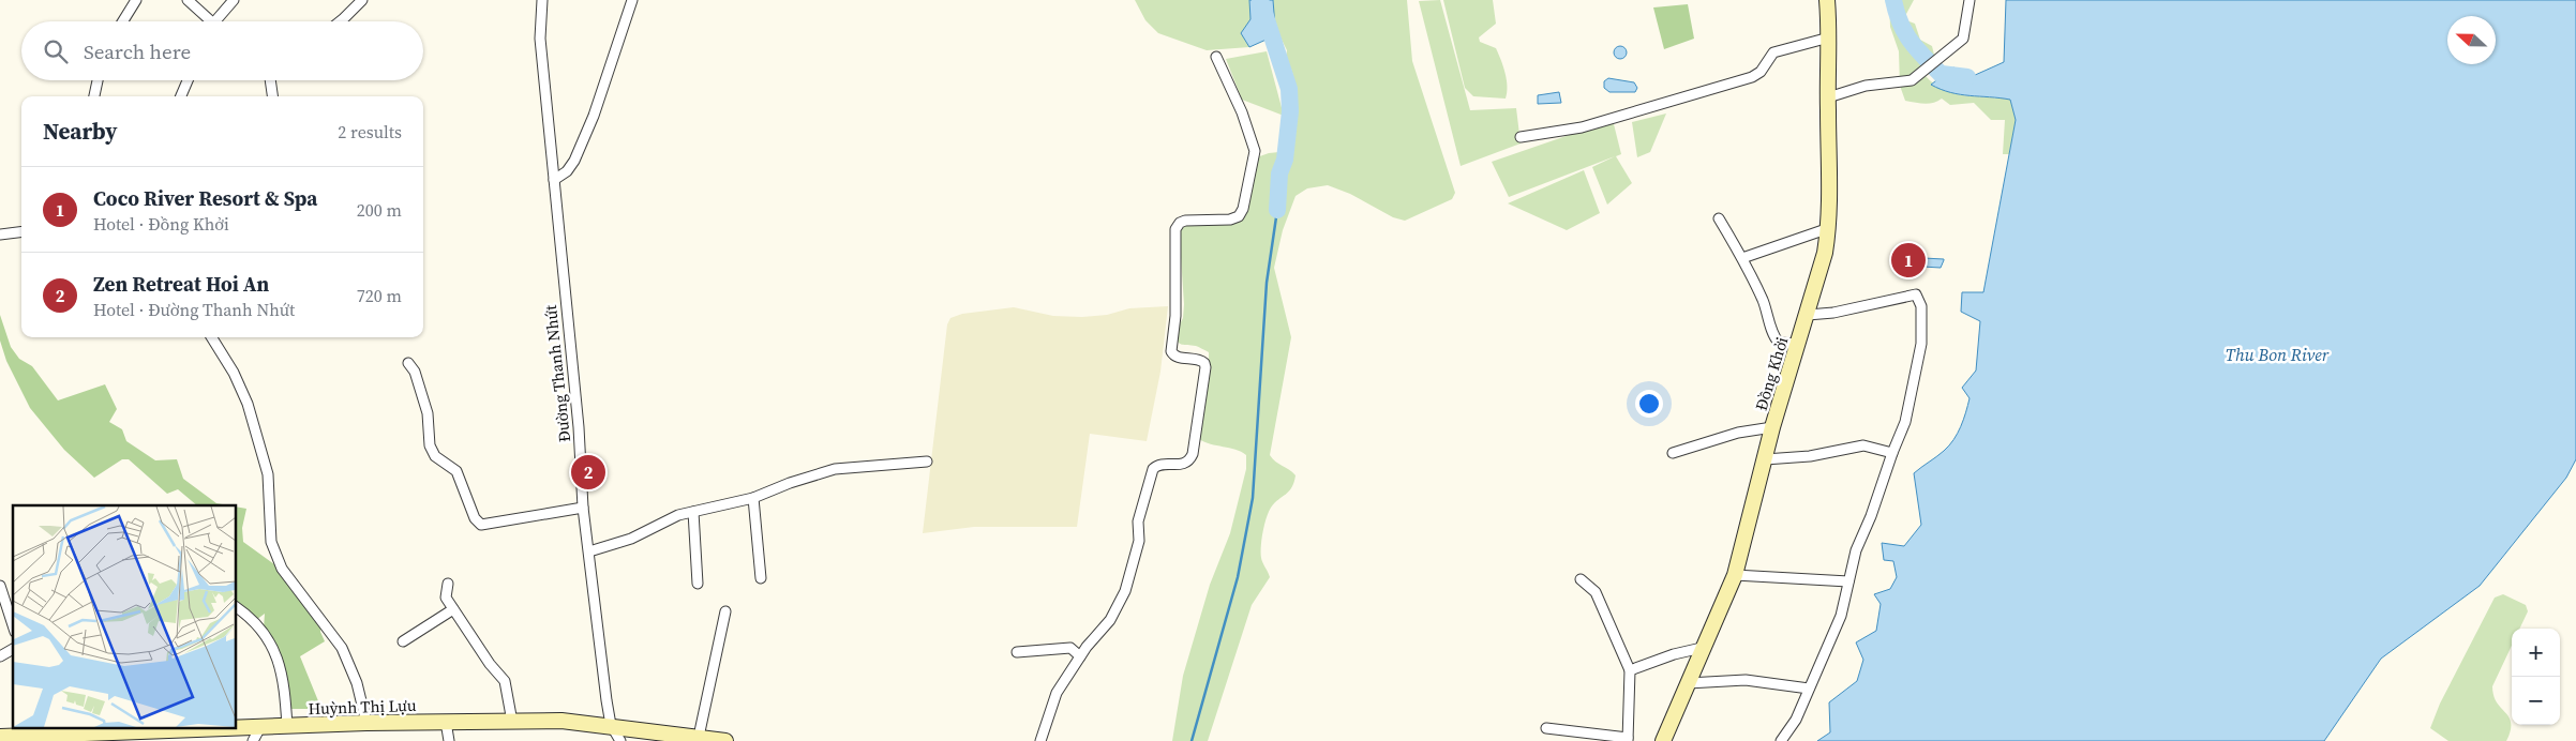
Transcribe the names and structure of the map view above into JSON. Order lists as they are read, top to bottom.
{
  "streets": {
    "street": ["Đường Thanh Nhứt", "Đồng Khởi", "Huỳnh Thị Lựu"]
  },
  "crossings": [
    ["Đường Thanh Nhứt", "Huỳnh Thị Lựu"]
  ],
  "water": ["Thu Bon River"],
  "north": "left",
  "page": {
    "search": "Search here",
    "heading": ["Nearby", "2 results"],
    "list": [
      {
        "mark": "1",
        "name": "Coco River Resort & Spa",
        "note": "Hotel · Đồng Khởi",
        "value": "200 m"
      },
      {
        "mark": "2",
        "name": "Zen Retreat Hoi An",
        "note": "Hotel · Đường Thanh Nhứt",
        "value": "720 m"
      }
    ],
    "pins": ["1", "2"],
    "map_buttons": ["+", "−"]
  }
}
